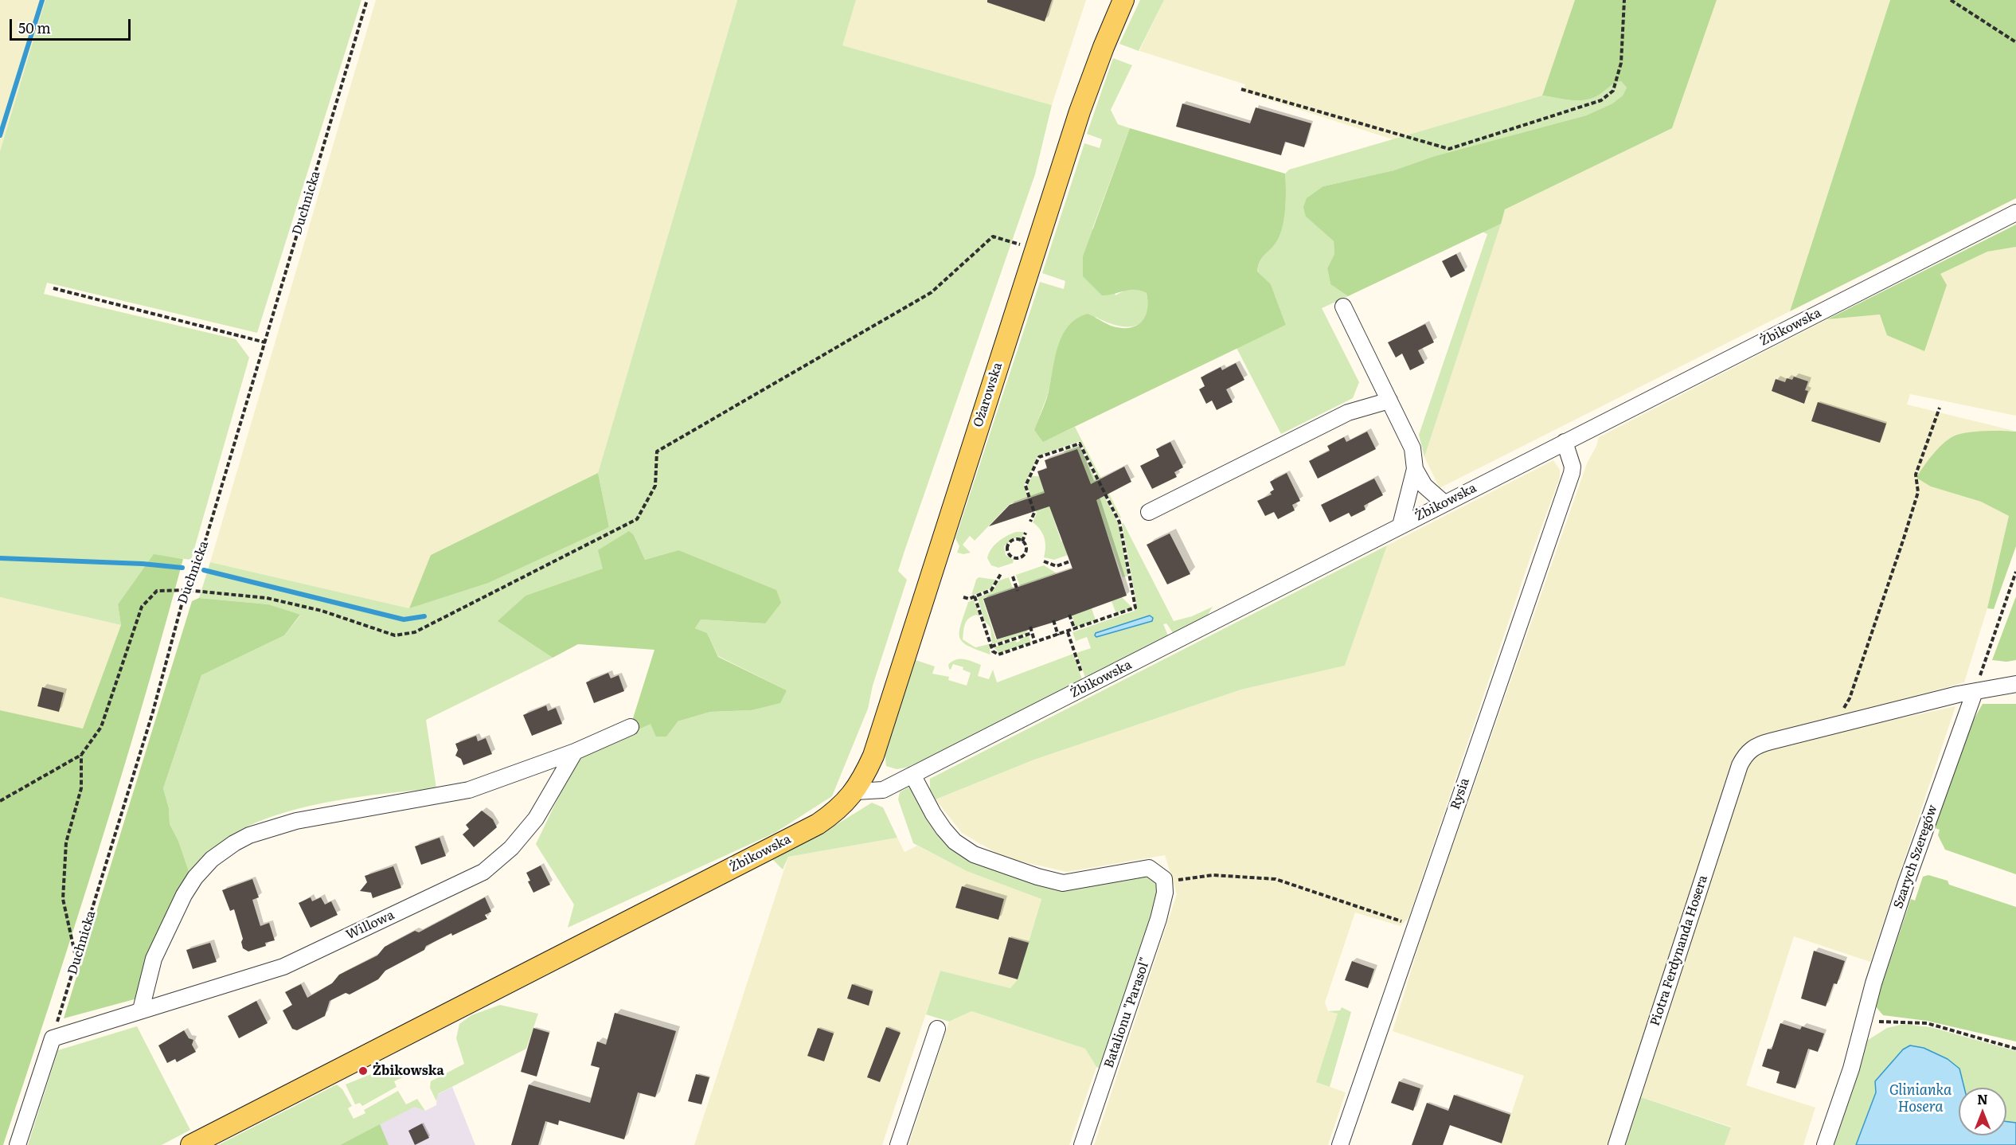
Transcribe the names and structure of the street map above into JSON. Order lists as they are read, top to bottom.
{
  "streets": {
    "main road": ["Żbikowska", "Ożarowska"],
    "street": [
      "Rysia",
      "Szarych Szeregów",
      "Willowa",
      "Piotra Ferdynanda Hosera",
      "Batalionu \"Parasol\""
    ],
    "path": ["Duchnicka"]
  },
  "crossings": [
    ["Duchnicka", "Willowa"],
    ["Żbikowska", "Ożarowska"],
    ["Żbikowska", "Rysia"]
  ],
  "water": ["Glinianka Hosera"],
  "places": ["Żbikowska"],
  "scale_bar": "50 m",
  "north": "top"
}
